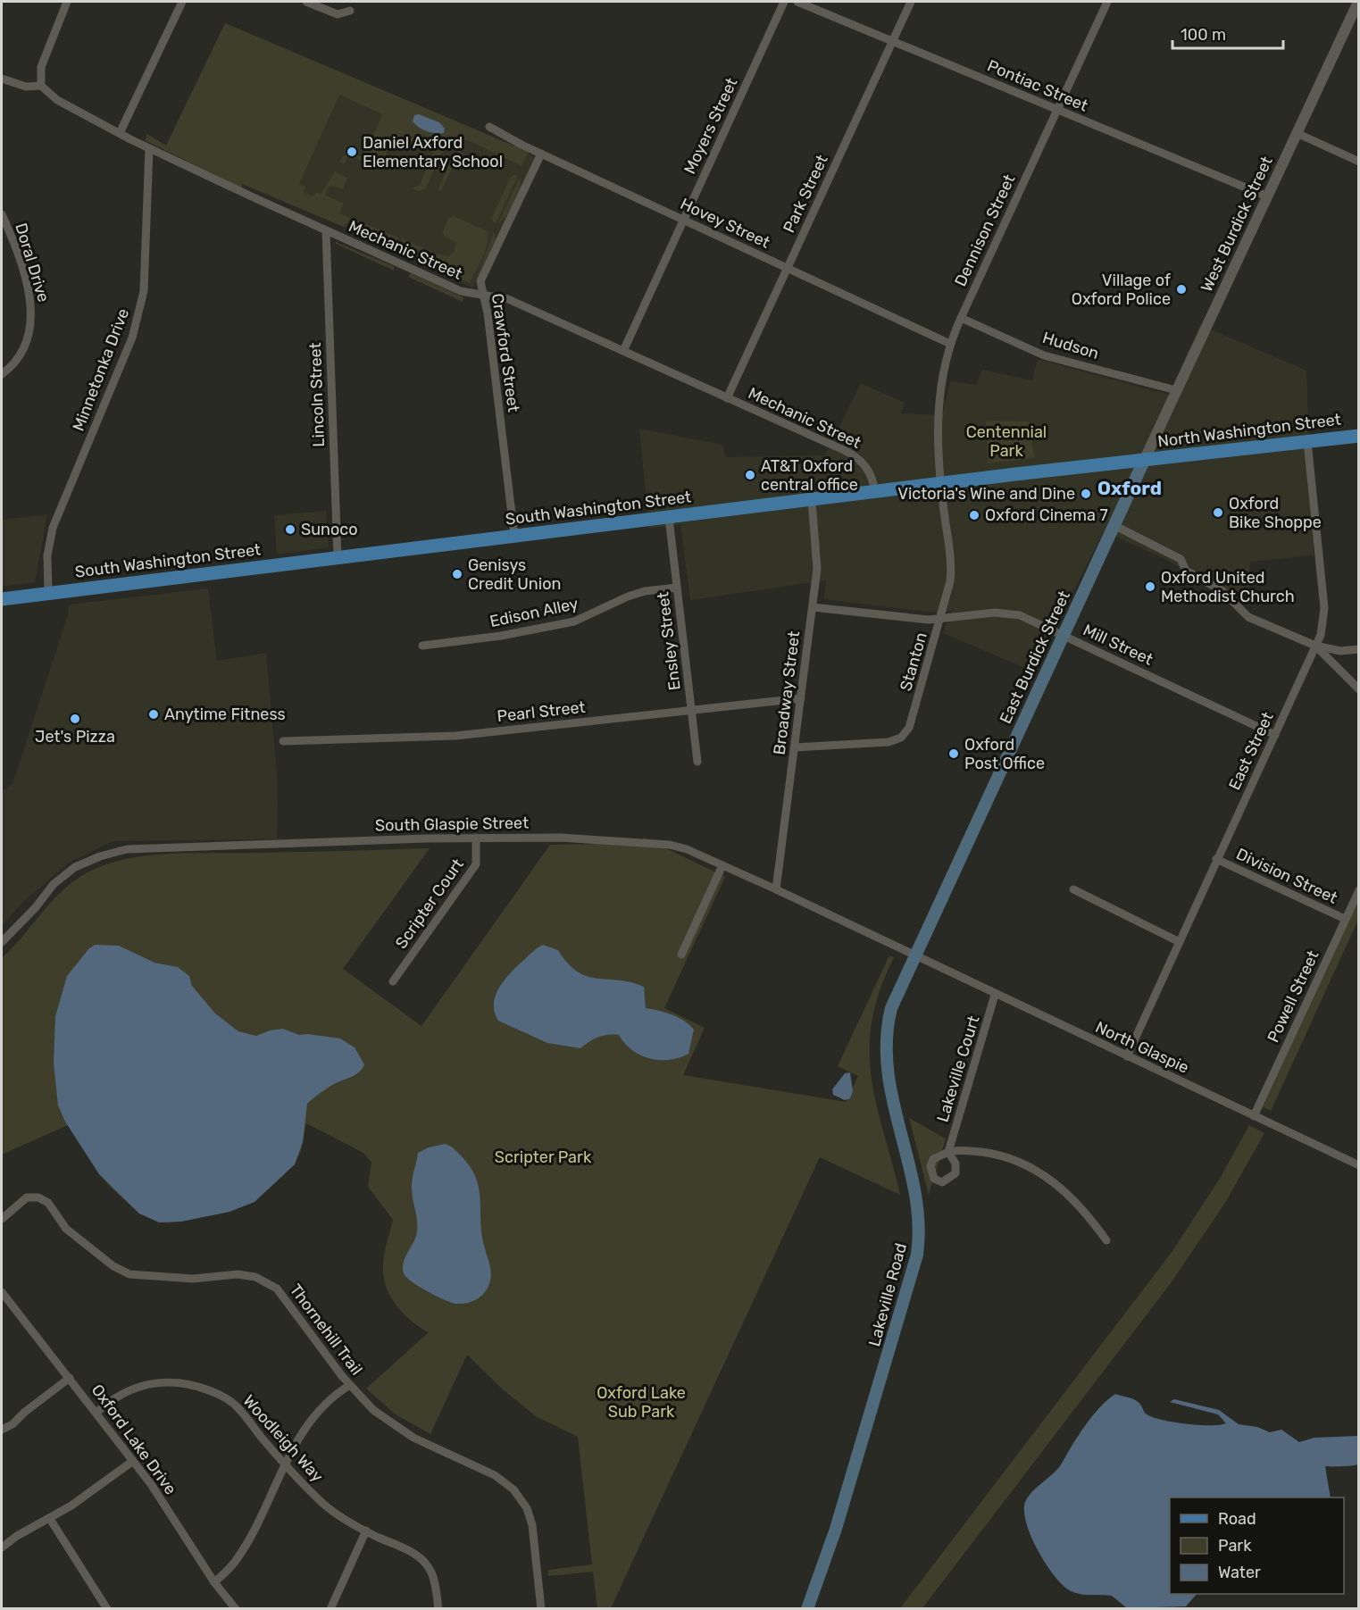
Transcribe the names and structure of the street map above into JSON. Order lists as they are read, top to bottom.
{
  "streets": {
    "main road": [
      "North Washington Street",
      "South Washington Street",
      "East Burdick Street",
      "Lakeville Road"
    ],
    "street": [
      "Pontiac Street",
      "Moyers Street",
      "Park Street",
      "Hovey Street",
      "West Burdick Street",
      "Dennison Street",
      "Mechanic Street",
      "Doral Drive",
      "Hudson",
      "Crawford Street",
      "Minnetonka Drive",
      "Lincoln Street",
      "Edison Alley",
      "Ensley Street",
      "Mill Street",
      "Stanton",
      "Broadway Street",
      "Pearl Street",
      "East Street",
      "South Glaspie Street",
      "Division Street",
      "Scripter Court",
      "Powell Street",
      "North Glaspie",
      "Lakeville Court",
      "Thornehill Trail",
      "Woodleigh Way",
      "Oxford Lake Drive"
    ]
  },
  "crossings": [
    ["Pontiac Street", "Park Street"],
    ["Pontiac Street", "West Burdick Street"],
    ["Pontiac Street", "Dennison Street"],
    ["Moyers Street", "Hovey Street"],
    ["Moyers Street", "Mechanic Street"],
    ["Park Street", "Hovey Street"],
    ["Park Street", "Mechanic Street"],
    ["Hovey Street", "Dennison Street"],
    ["Hovey Street", "Crawford Street"],
    ["West Burdick Street", "Hudson"],
    ["West Burdick Street", "North Washington Street"],
    ["West Burdick Street", "South Washington Street"],
    ["West Burdick Street", "East Burdick Street"],
    ["Dennison Street", "Hudson"],
    ["Dennison Street", "South Washington Street"],
    ["Dennison Street", "Stanton"],
    ["Mechanic Street", "Crawford Street"],
    ["Mechanic Street", "Minnetonka Drive"],
    ["Mechanic Street", "Lincoln Street"],
    ["Mechanic Street", "South Washington Street"],
    ["Crawford Street", "South Washington Street"],
    ["Minnetonka Drive", "South Washington Street"],
    ["Lincoln Street", "South Washington Street"],
    ["North Washington Street", "South Washington Street"],
    ["North Washington Street", "East Burdick Street"],
    ["North Washington Street", "East Street"],
    ["South Washington Street", "Ensley Street"],
    ["South Washington Street", "East Burdick Street"],
    ["South Washington Street", "Stanton"],
    ["South Washington Street", "Broadway Street"],
    ["Edison Alley", "Ensley Street"],
    ["Ensley Street", "Pearl Street"],
    ["Mill Street", "East Burdick Street"],
    ["Mill Street", "Stanton"],
    ["Mill Street", "Broadway Street"],
    ["Mill Street", "East Street"],
    ["East Burdick Street", "South Glaspie Street"],
    ["East Burdick Street", "North Glaspie"],
    ["East Burdick Street", "Lakeville Road"],
    ["Stanton", "Broadway Street"],
    ["Broadway Street", "Pearl Street"],
    ["Broadway Street", "South Glaspie Street"],
    ["East Street", "Division Street"],
    ["East Street", "North Glaspie"],
    ["South Glaspie Street", "Scripter Court"],
    ["South Glaspie Street", "North Glaspie"],
    ["South Glaspie Street", "Lakeville Road"],
    ["Division Street", "Powell Street"],
    ["Powell Street", "North Glaspie"],
    ["North Glaspie", "Lakeville Court"],
    ["North Glaspie", "Lakeville Road"],
    ["Woodleigh Way", "Oxford Lake Drive"]
  ],
  "districts": ["Oxford"],
  "parks": ["Centennial Park", "Scripter Park", "Oxford Lake Sub Park"],
  "places": [
    "Daniel Axford Elementary School",
    "Village of Oxford Police",
    "AT&T Oxford central office",
    "Victoria's Wine and Dine",
    "Oxford Bike Shoppe",
    "Oxford Cinema 7",
    "Sunoco",
    "Genisys Credit Union",
    "Oxford United Methodist Church",
    "Anytime Fitness",
    "Jet's Pizza",
    "Oxford Post Office"
  ],
  "legend": ["Road", "Park", "Water"],
  "scale_bar": "100 m"
}
